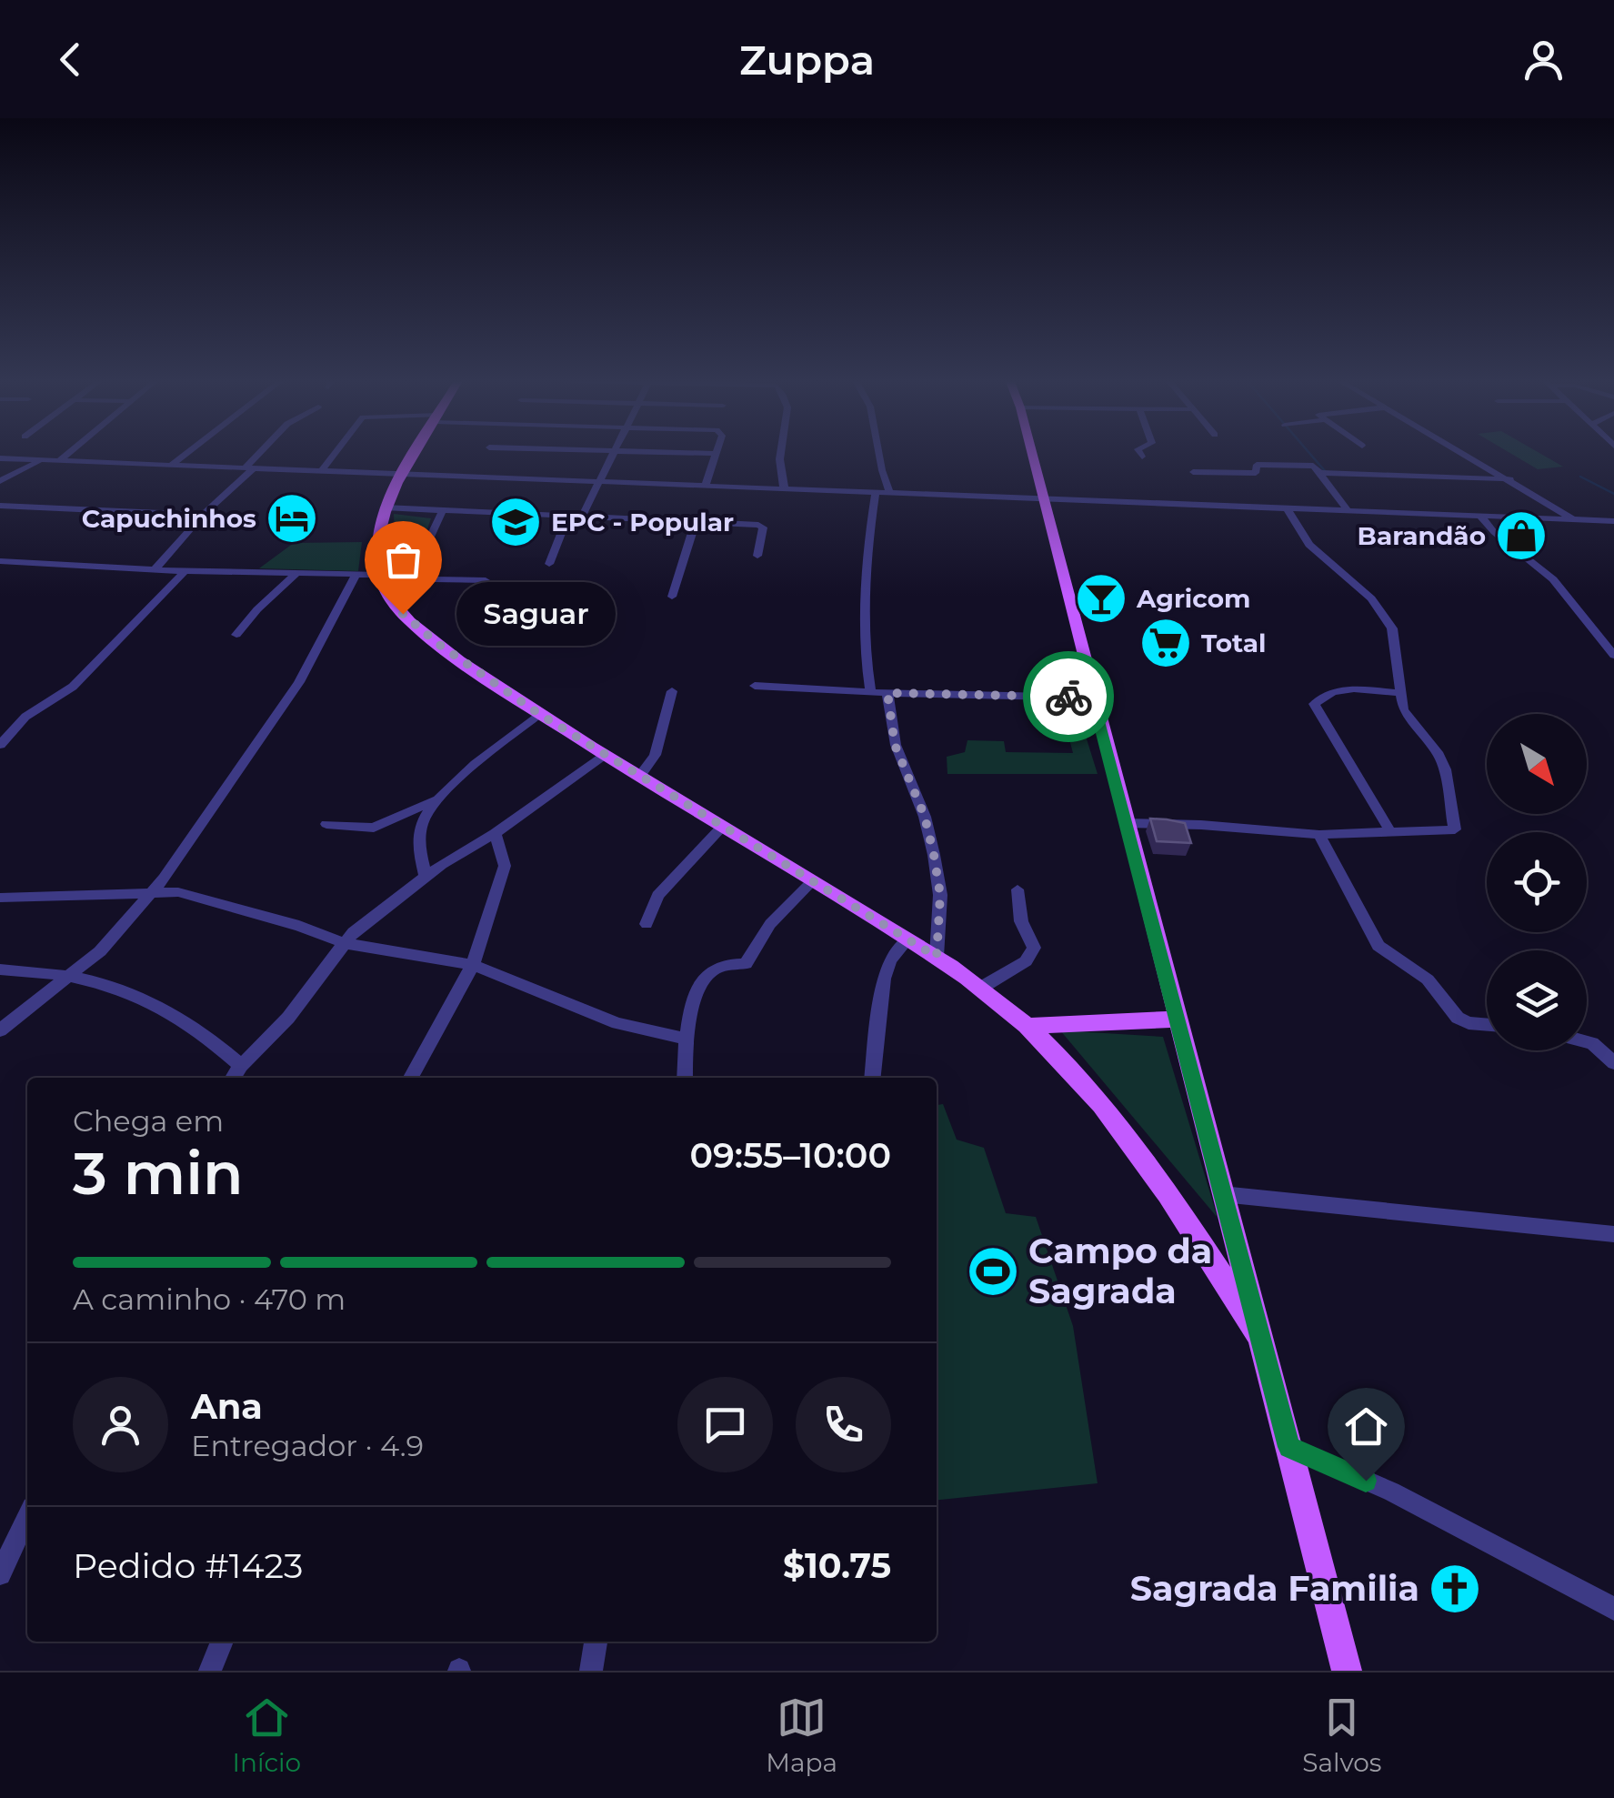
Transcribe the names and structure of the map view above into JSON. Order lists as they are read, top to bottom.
{
  "places": {
    "hotel": ["Capuchinhos"],
    "school or university": ["EPC - Popular"],
    "shop": ["Barandão"],
    "bar": ["Agricom"],
    "other": ["Saguar"],
    "supermarket": ["Total"],
    "sports": ["Campo da Sagrada"],
    "church": ["Sagrada Familia"]
  },
  "north": "bottom right",
  "page": {
    "header": "Zuppa",
    "bubble": "Saguar",
    "heading": ["3 min", "Chega em", "09:55–10:00"],
    "panel": [
      "Ana",
      "Entregador · 4.9",
      "Pedido #1423",
      "$10.75"
    ],
    "bar": "A caminho · 470 m",
    "tabs": ["Início", "Mapa", "Salvos"]
  }
}
